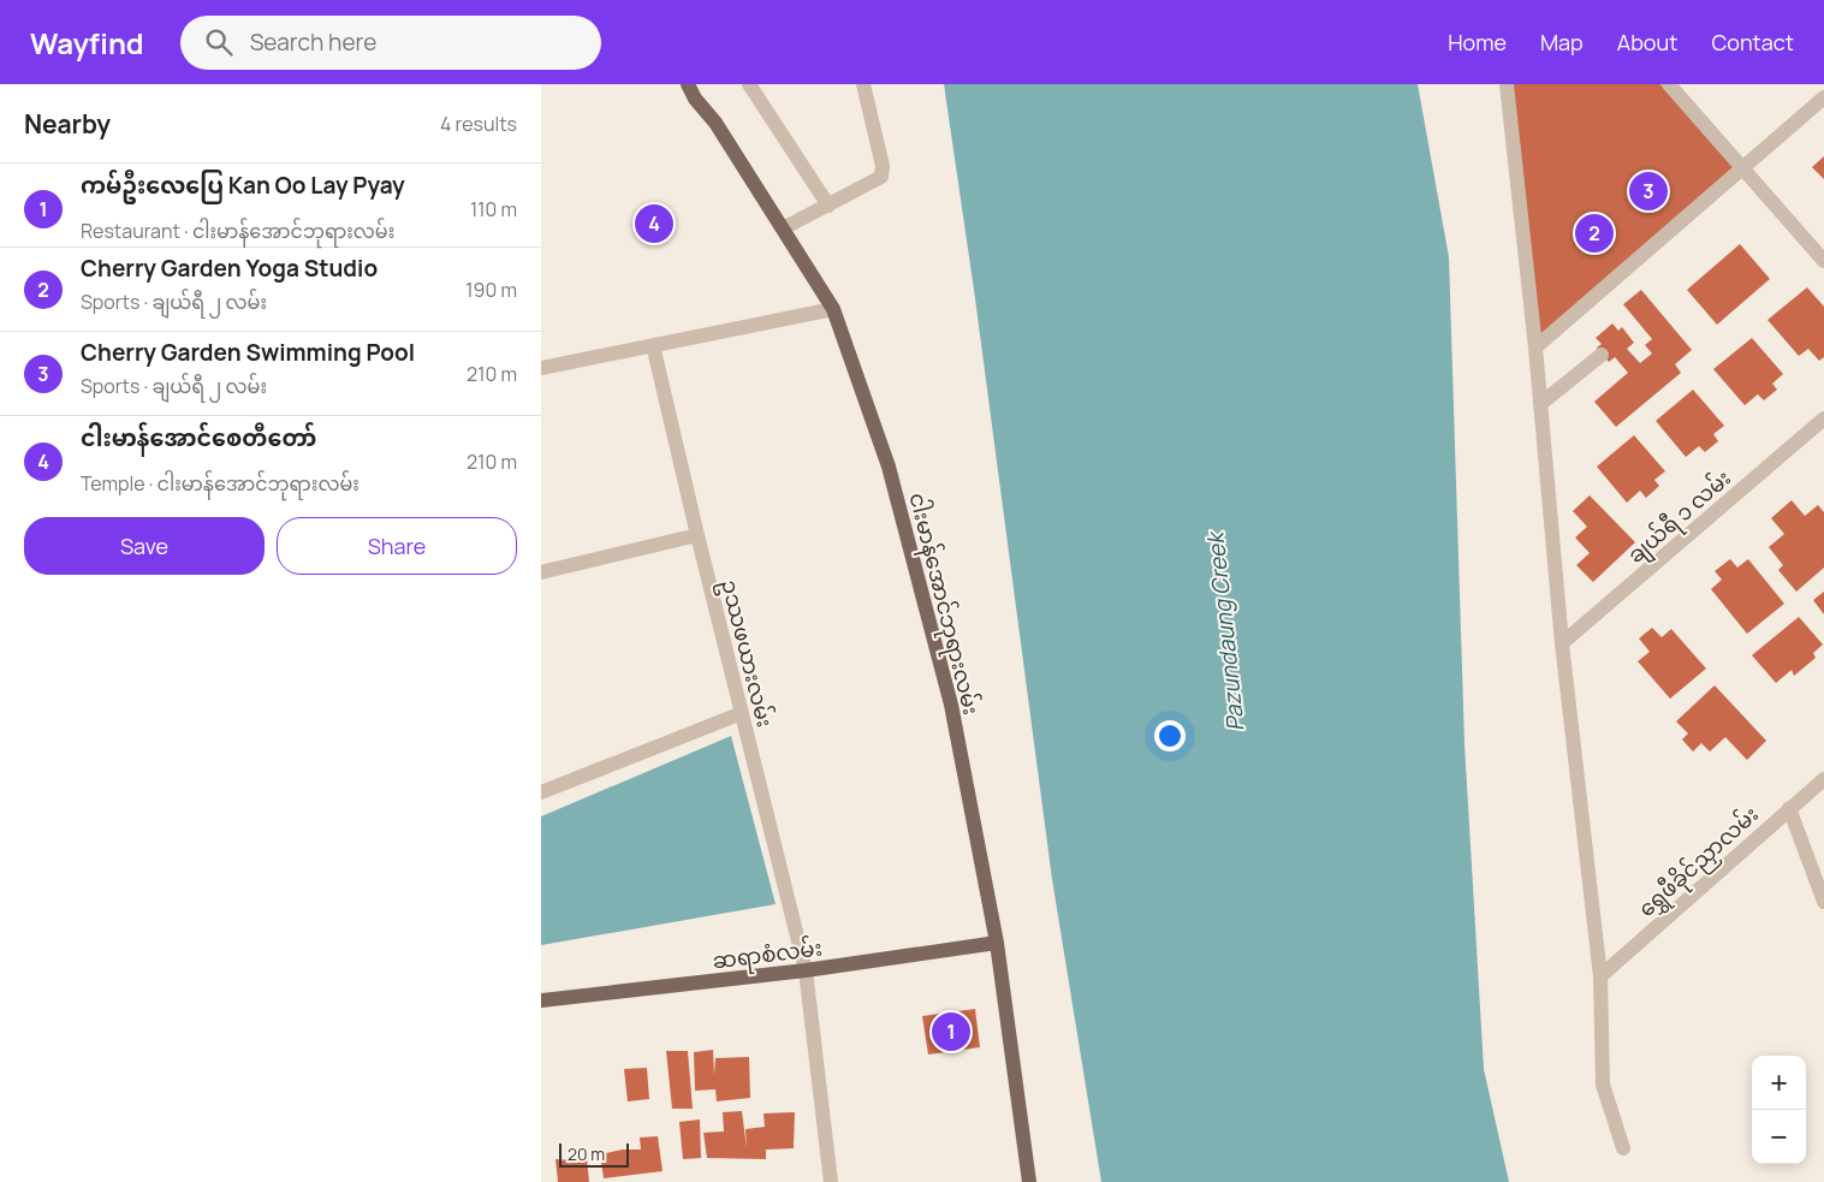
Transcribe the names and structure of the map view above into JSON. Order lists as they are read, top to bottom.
{
  "streets": {
    "main road": ["ငါးမာန်အောင်ဘုရားလမ်း", "ဆရာစံလမ်း"],
    "street": ["ချယ်ရီ ၁ လမ်း", "ဥဿဖယားလမ်း", "ရွှေဖီခိုင်ညှာလမ်း"]
  },
  "crossings": [
    ["ငါးမာန်အောင်ဘုရားလမ်း", "ဆရာစံလမ်း"],
    ["ဥဿဖယားလမ်း", "ဆရာစံလမ်း"]
  ],
  "water": ["Pazundaung Creek"],
  "scale_bar": "20 m",
  "page": {
    "header": "Wayfind",
    "search": "Search here",
    "nav": [
      "Home",
      "Map",
      "About",
      "Contact"
    ],
    "heading": ["Nearby", "4 results"],
    "list": [
      {
        "mark": "1",
        "name": "ကမ်ဦးလေပြေ Kan Oo Lay Pyay",
        "note": "Restaurant · ငါးမာန်အောင်ဘုရားလမ်း",
        "value": "110 m"
      },
      {
        "mark": "2",
        "name": "Cherry Garden Yoga Studio",
        "note": "Sports · ချယ်ရီ ၂ လမ်း",
        "value": "190 m"
      },
      {
        "mark": "3",
        "name": "Cherry Garden Swimming Pool",
        "note": "Sports · ချယ်ရီ ၂ လမ်း",
        "value": "210 m"
      },
      {
        "mark": "4",
        "name": "ငါးမာန်အောင်စေတီတော်",
        "note": "Temple · ငါးမာန်အောင်ဘုရားလမ်း",
        "value": "210 m"
      }
    ],
    "pins": [
      "3",
      "4",
      "2",
      "1"
    ],
    "buttons": ["Save", "Share"],
    "map_buttons": ["+", "−"],
    "scale": "20 m"
  }
}
